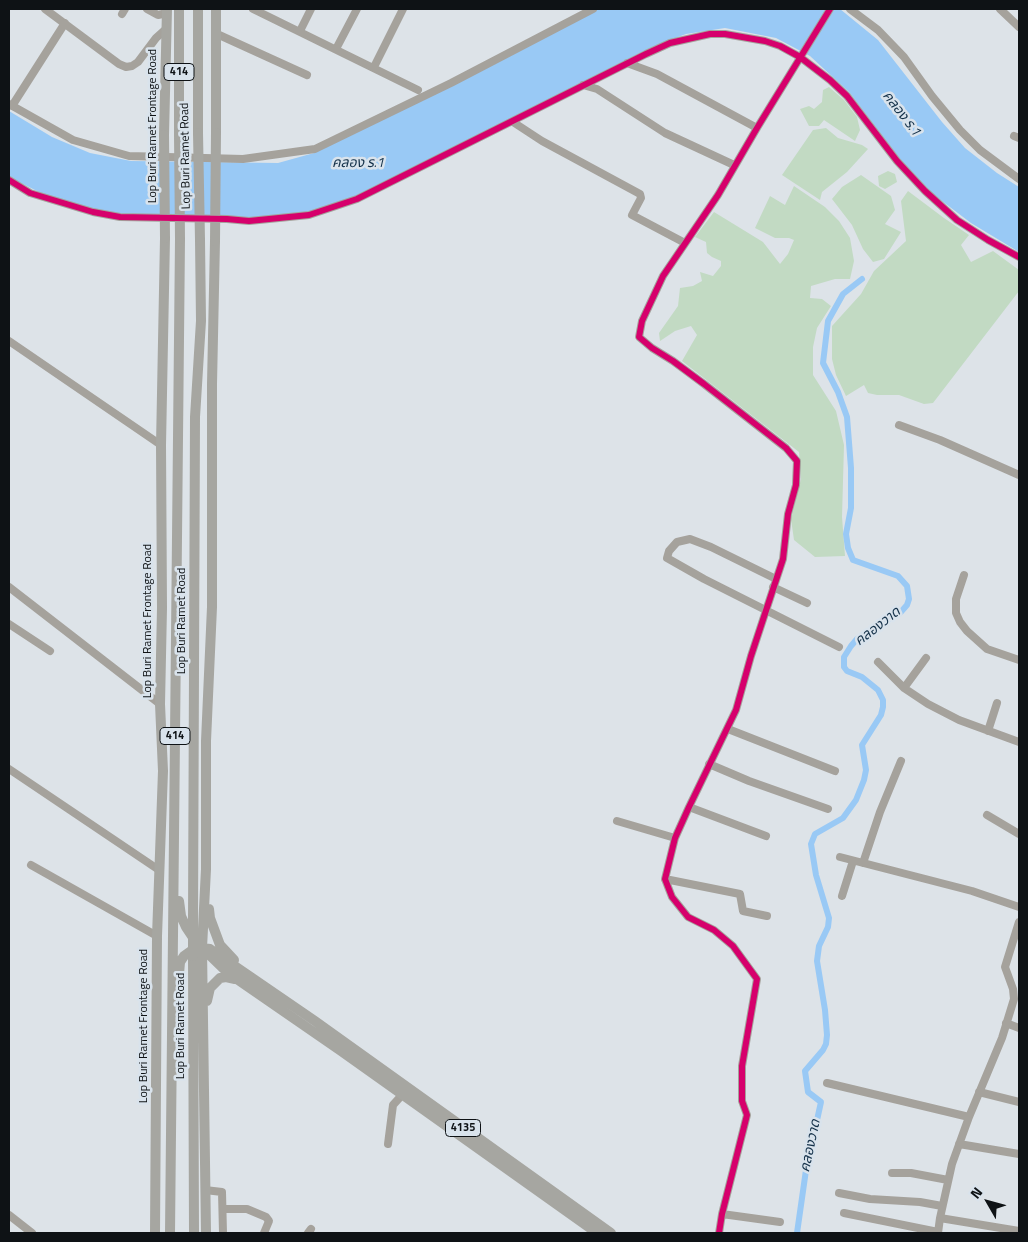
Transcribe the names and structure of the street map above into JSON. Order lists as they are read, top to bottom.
{
  "streets": {
    "main road": [
      "414",
      "Lop Buri Ramet Frontage Road",
      "Lop Buri Ramet Road",
      "4135"
    ]
  },
  "crossings": [
    ["414", "4135"],
    ["Lop Buri Ramet Road", "4135"]
  ],
  "water": ["คลอง ร.1", "คลองวาด"],
  "north": "top left"
}
